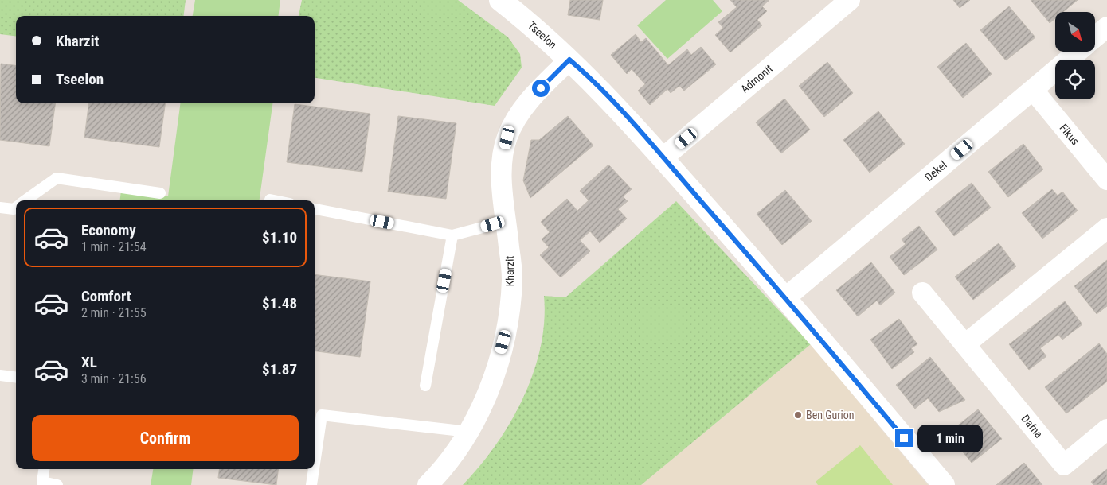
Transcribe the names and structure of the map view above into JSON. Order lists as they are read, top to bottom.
{
  "streets": {
    "street": [
      "Tseelon",
      "Admonit",
      "Fikus",
      "Dekel",
      "Kharzit",
      "Dafna"
    ]
  },
  "crossings": [
    ["Tseelon", "Admonit"],
    ["Tseelon", "Dekel"],
    ["Tseelon", "Kharzit"],
    ["Fikus", "Dekel"]
  ],
  "places": ["Ben Gurion"],
  "north": "bottom right",
  "page": {
    "banner": ["Kharzit", "Tseelon"],
    "list": [
      {
        "name": "Economy",
        "note": "1 min · 21:54",
        "value": "$1.10"
      },
      {
        "name": "Comfort",
        "note": "2 min · 21:55",
        "value": "$1.48"
      },
      {
        "name": "XL",
        "note": "3 min · 21:56",
        "value": "$1.87"
      }
    ],
    "buttons": "Confirm",
    "bubble": "1 min"
  }
}
